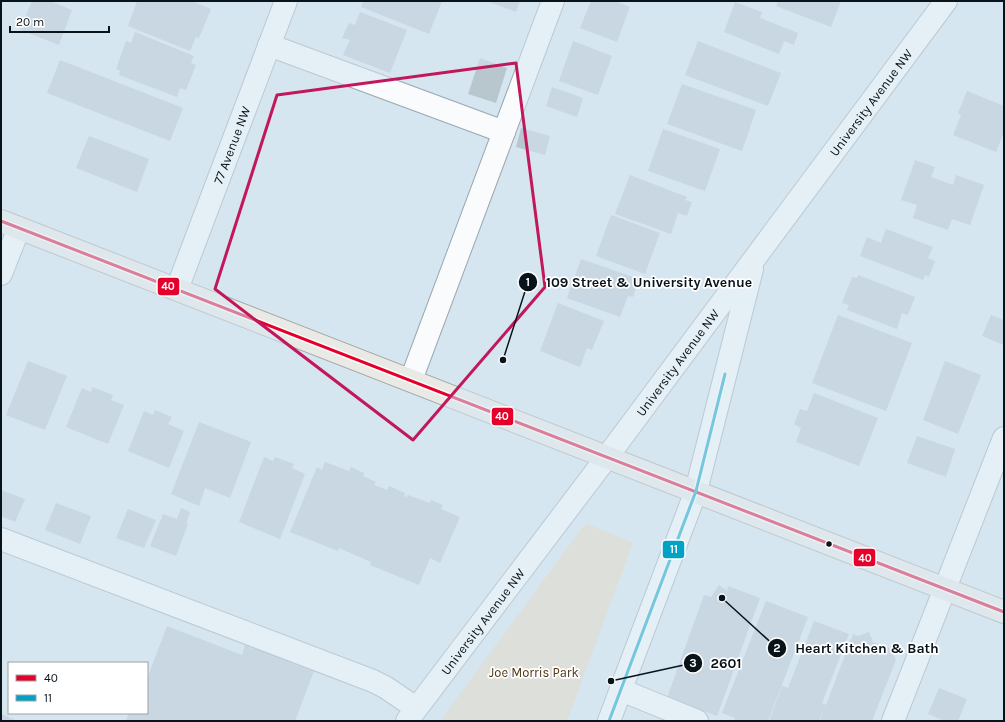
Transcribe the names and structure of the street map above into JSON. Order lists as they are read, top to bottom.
{
  "streets": {
    "street": ["University Avenue NW", "77 Avenue NW"]
  },
  "parks": ["Joe Morris Park"],
  "places": ["109 Street & University Avenue", "Heart Kitchen & Bath", "2601"],
  "lines": ["transit line 40", "transit line 11"],
  "legend": ["40", "11"],
  "scale_bar": "20 m"
}
